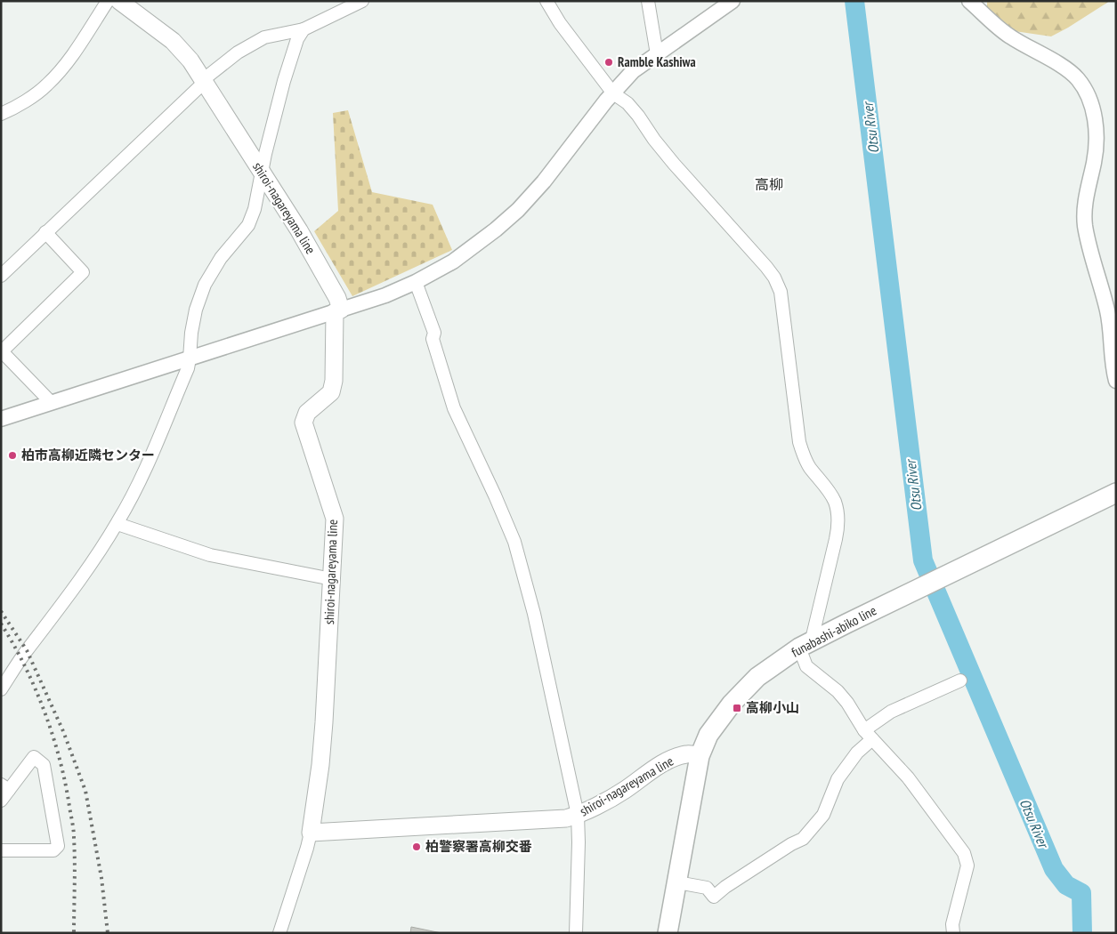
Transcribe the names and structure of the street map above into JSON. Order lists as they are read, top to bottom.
{
  "streets": {
    "main road": ["shiroi-nagareyama line", "funabashi-abiko line"]
  },
  "crossings": [
    ["shiroi-nagareyama line", "funabashi-abiko line"]
  ],
  "districts": ["高柳"],
  "water": ["Otsu River"],
  "places": {
    "other": ["Ramble Kashiwa", "柏市高柳近隣センター", "柏警察署高柳交番"],
    "transit": ["高柳小山"]
  }
}
